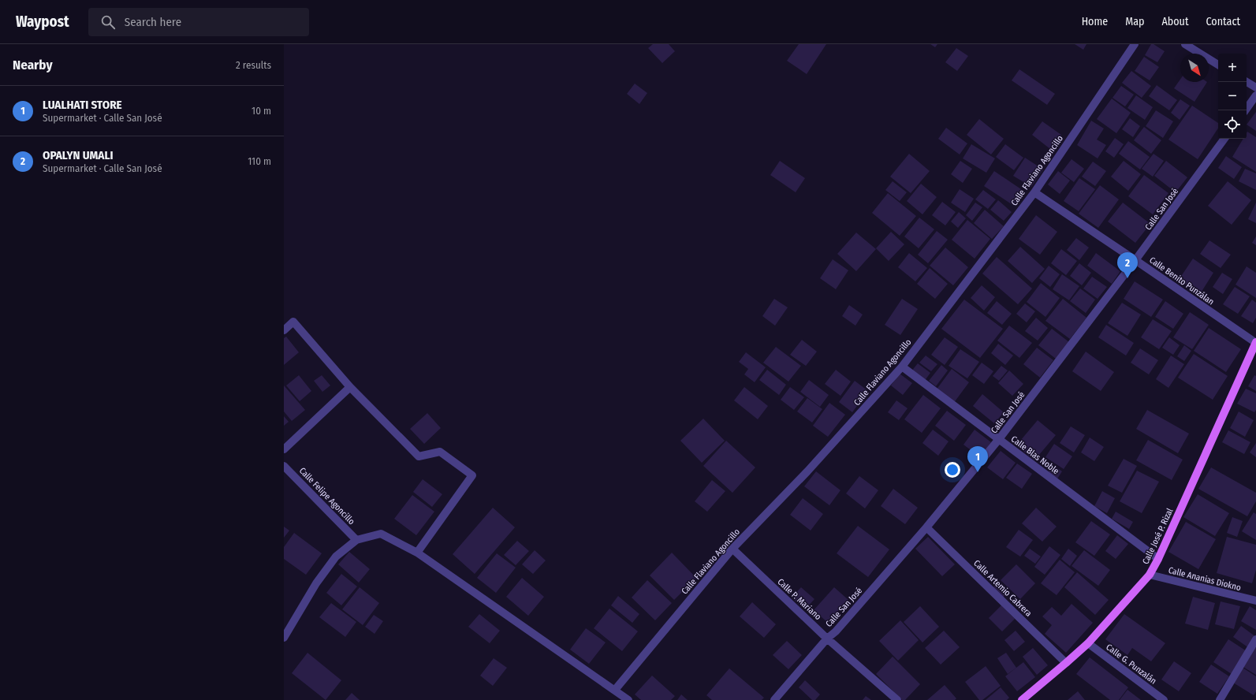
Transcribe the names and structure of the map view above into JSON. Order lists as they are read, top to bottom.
{
  "streets": {
    "main road": ["Calle José P. Rizal"],
    "street": [
      "Calle Flaviano Agoncillo",
      "Calle San José",
      "Calle Benito Punzálan",
      "Calle Blas Noble",
      "Calle Felipe Agoncillo",
      "Calle Ananias Diokno",
      "Calle Artemio Cabrera",
      "Calle P. Mariano",
      "Calle G. Punzalán"
    ]
  },
  "crossings": [
    ["Calle Flaviano Agoncillo", "Calle Benito Punzálan"],
    ["Calle Flaviano Agoncillo", "Calle Blas Noble"],
    ["Calle Flaviano Agoncillo", "Calle P. Mariano"],
    ["Calle San José", "Calle Benito Punzálan"],
    ["Calle San José", "Calle Blas Noble"],
    ["Calle San José", "Calle Artemio Cabrera"],
    ["Calle San José", "Calle P. Mariano"],
    ["Calle Benito Punzálan", "Calle José P. Rizal"],
    ["Calle Blas Noble", "Calle José P. Rizal"],
    ["Calle José P. Rizal", "Calle Ananias Diokno"],
    ["Calle José P. Rizal", "Calle Artemio Cabrera"],
    ["Calle José P. Rizal", "Calle G. Punzalán"]
  ],
  "north": "bottom right",
  "page": {
    "header": "Waypost",
    "search": "Search here",
    "nav": [
      "Home",
      "Map",
      "About",
      "Contact"
    ],
    "heading": ["Nearby", "2 results"],
    "map_buttons": ["+", "−"],
    "list": [
      {
        "mark": "1",
        "name": "LUALHATI STORE",
        "note": "Supermarket · Calle San José",
        "value": "10 m"
      },
      {
        "mark": "2",
        "name": "OPALYN UMALI",
        "note": "Supermarket · Calle San José",
        "value": "110 m"
      }
    ],
    "pins": ["2", "1"]
  }
}
